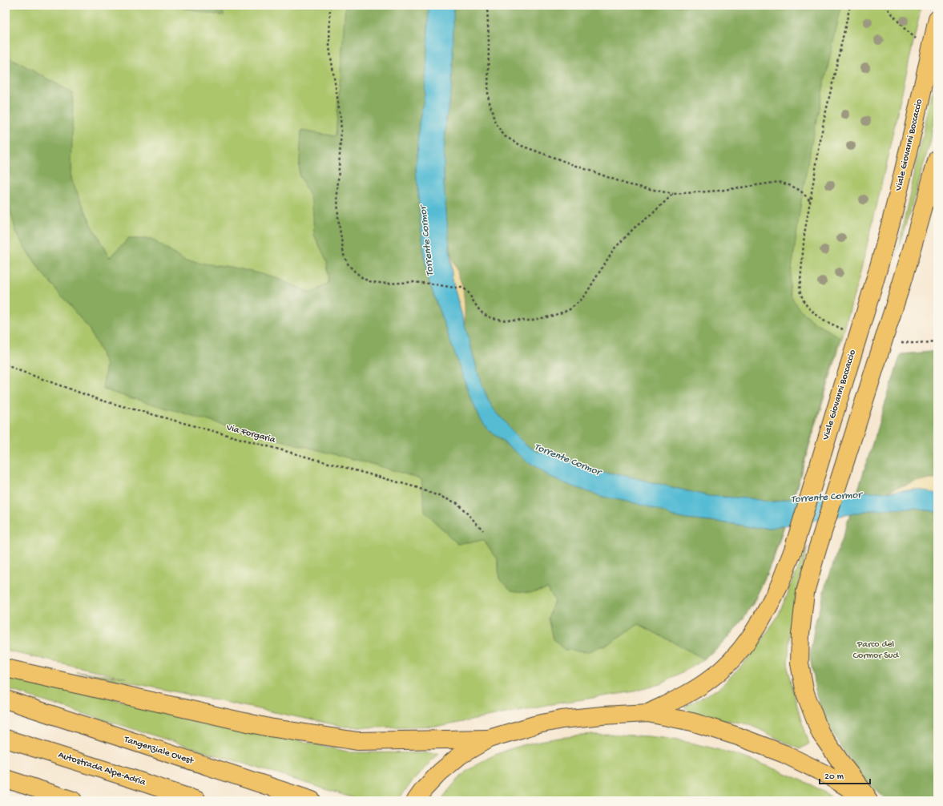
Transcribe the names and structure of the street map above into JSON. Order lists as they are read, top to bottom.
{
  "streets": {
    "main road": ["Viale Giovanni Boccaccio", "Tangenziale Ovest", "Autostrada Alpe-Adria"],
    "path": ["Via Forgaria"]
  },
  "water": ["Torrente Cormor"],
  "parks": ["Parco del Cormor Sud"],
  "scale_bar": "20 m"
}
